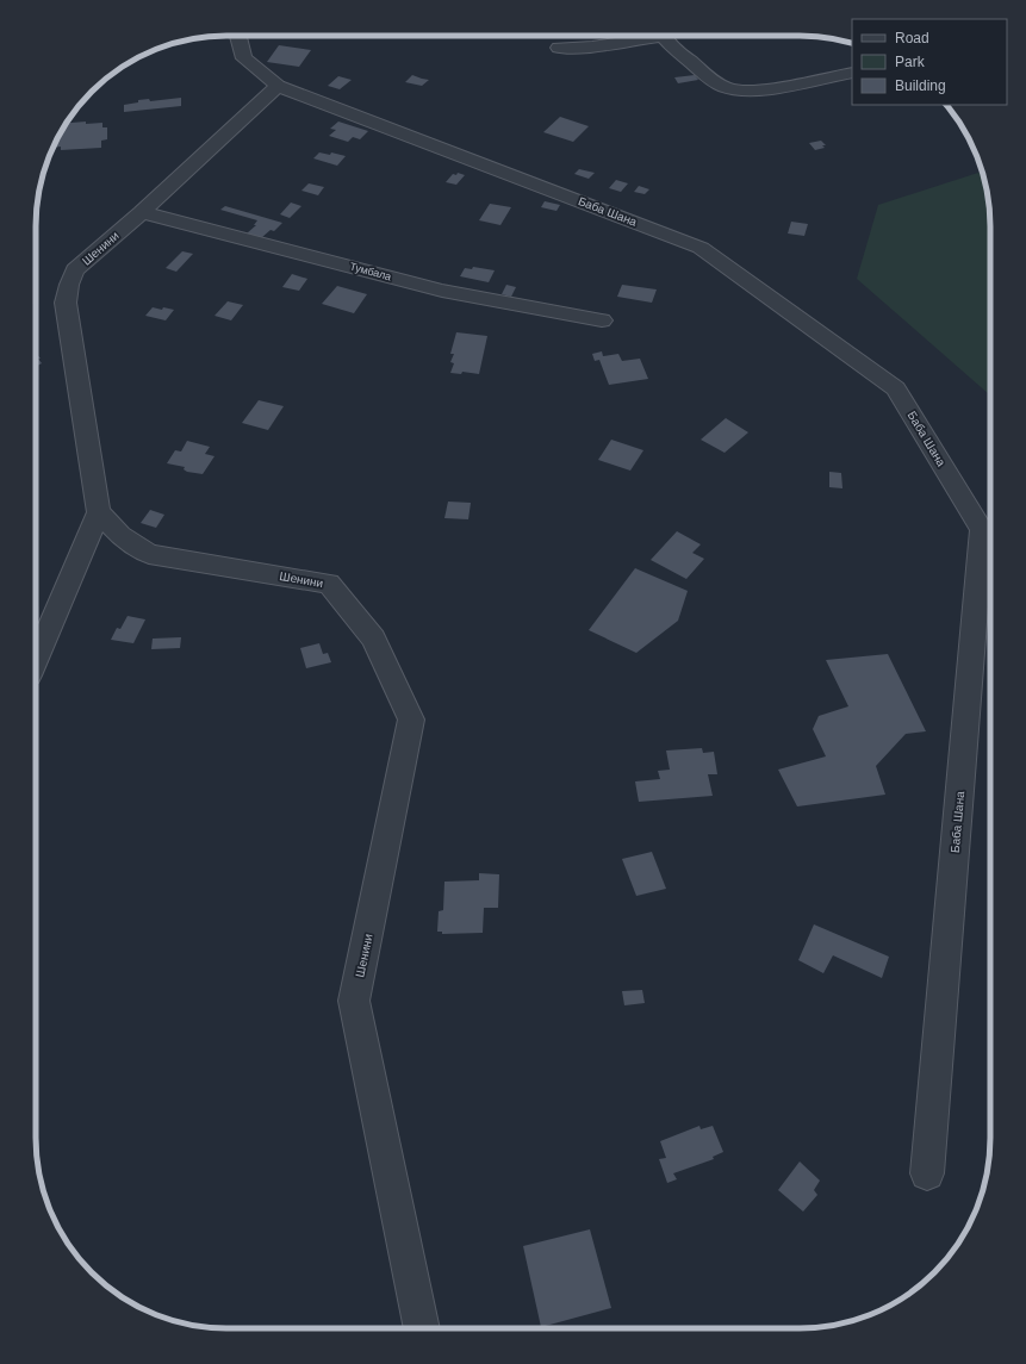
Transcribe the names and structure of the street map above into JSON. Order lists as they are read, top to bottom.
{
  "streets": {
    "lane": ["Баба Шана", "Шенини", "Тумбала"]
  },
  "crossings": [
    ["Баба Шана", "Шенини"],
    ["Шенини", "Тумбала"]
  ],
  "legend": ["Road", "Park", "Building"]
}
